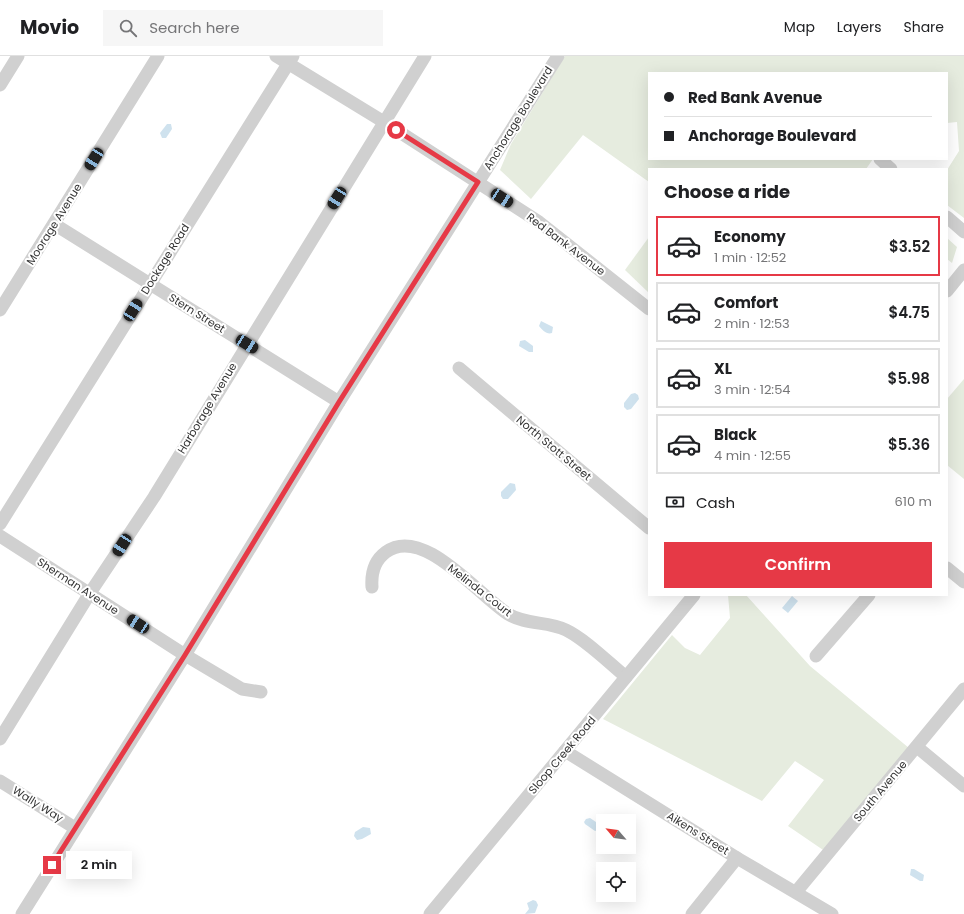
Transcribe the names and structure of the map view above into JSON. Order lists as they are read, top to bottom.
{
  "streets": {
    "street": [
      "Anchorage Boulevard",
      "Moorage Avenue",
      "Red Bank Avenue",
      "Dockage Road",
      "Stern Street",
      "Harborage Avenue",
      "North Stott Street",
      "Sherman Avenue",
      "Melinda Court",
      "Sloop Creek Road",
      "South Avenue",
      "Wally Way",
      "Aikens Street"
    ]
  },
  "crossings": [
    ["Anchorage Boulevard", "Red Bank Avenue"],
    ["Anchorage Boulevard", "Stern Street"],
    ["Anchorage Boulevard", "Sherman Avenue"],
    ["Anchorage Boulevard", "Wally Way"],
    ["Moorage Avenue", "Stern Street"],
    ["Red Bank Avenue", "Dockage Road"],
    ["Red Bank Avenue", "Harborage Avenue"],
    ["Dockage Road", "Stern Street"],
    ["Stern Street", "Harborage Avenue"],
    ["Harborage Avenue", "Sherman Avenue"],
    ["Melinda Court", "Sloop Creek Road"],
    ["Sloop Creek Road", "Aikens Street"],
    ["South Avenue", "Aikens Street"]
  ],
  "north": "top left",
  "page": {
    "header": "Movio",
    "search": "Search here",
    "nav": ["Map", "Layers", "Share"],
    "banner": ["Red Bank Avenue", "Anchorage Boulevard"],
    "heading": "Choose a ride",
    "list": [
      {
        "name": "Economy",
        "note": "1 min · 12:52",
        "value": "$3.52"
      },
      {
        "name": "Comfort",
        "note": "2 min · 12:53",
        "value": "$4.75"
      },
      {
        "name": "XL",
        "note": "3 min · 12:54",
        "value": "$5.98"
      },
      {
        "name": "Black",
        "note": "4 min · 12:55",
        "value": "$5.36"
      }
    ],
    "pay": ["Cash", "610 m"],
    "buttons": "Confirm",
    "bubble": "2 min"
  }
}
